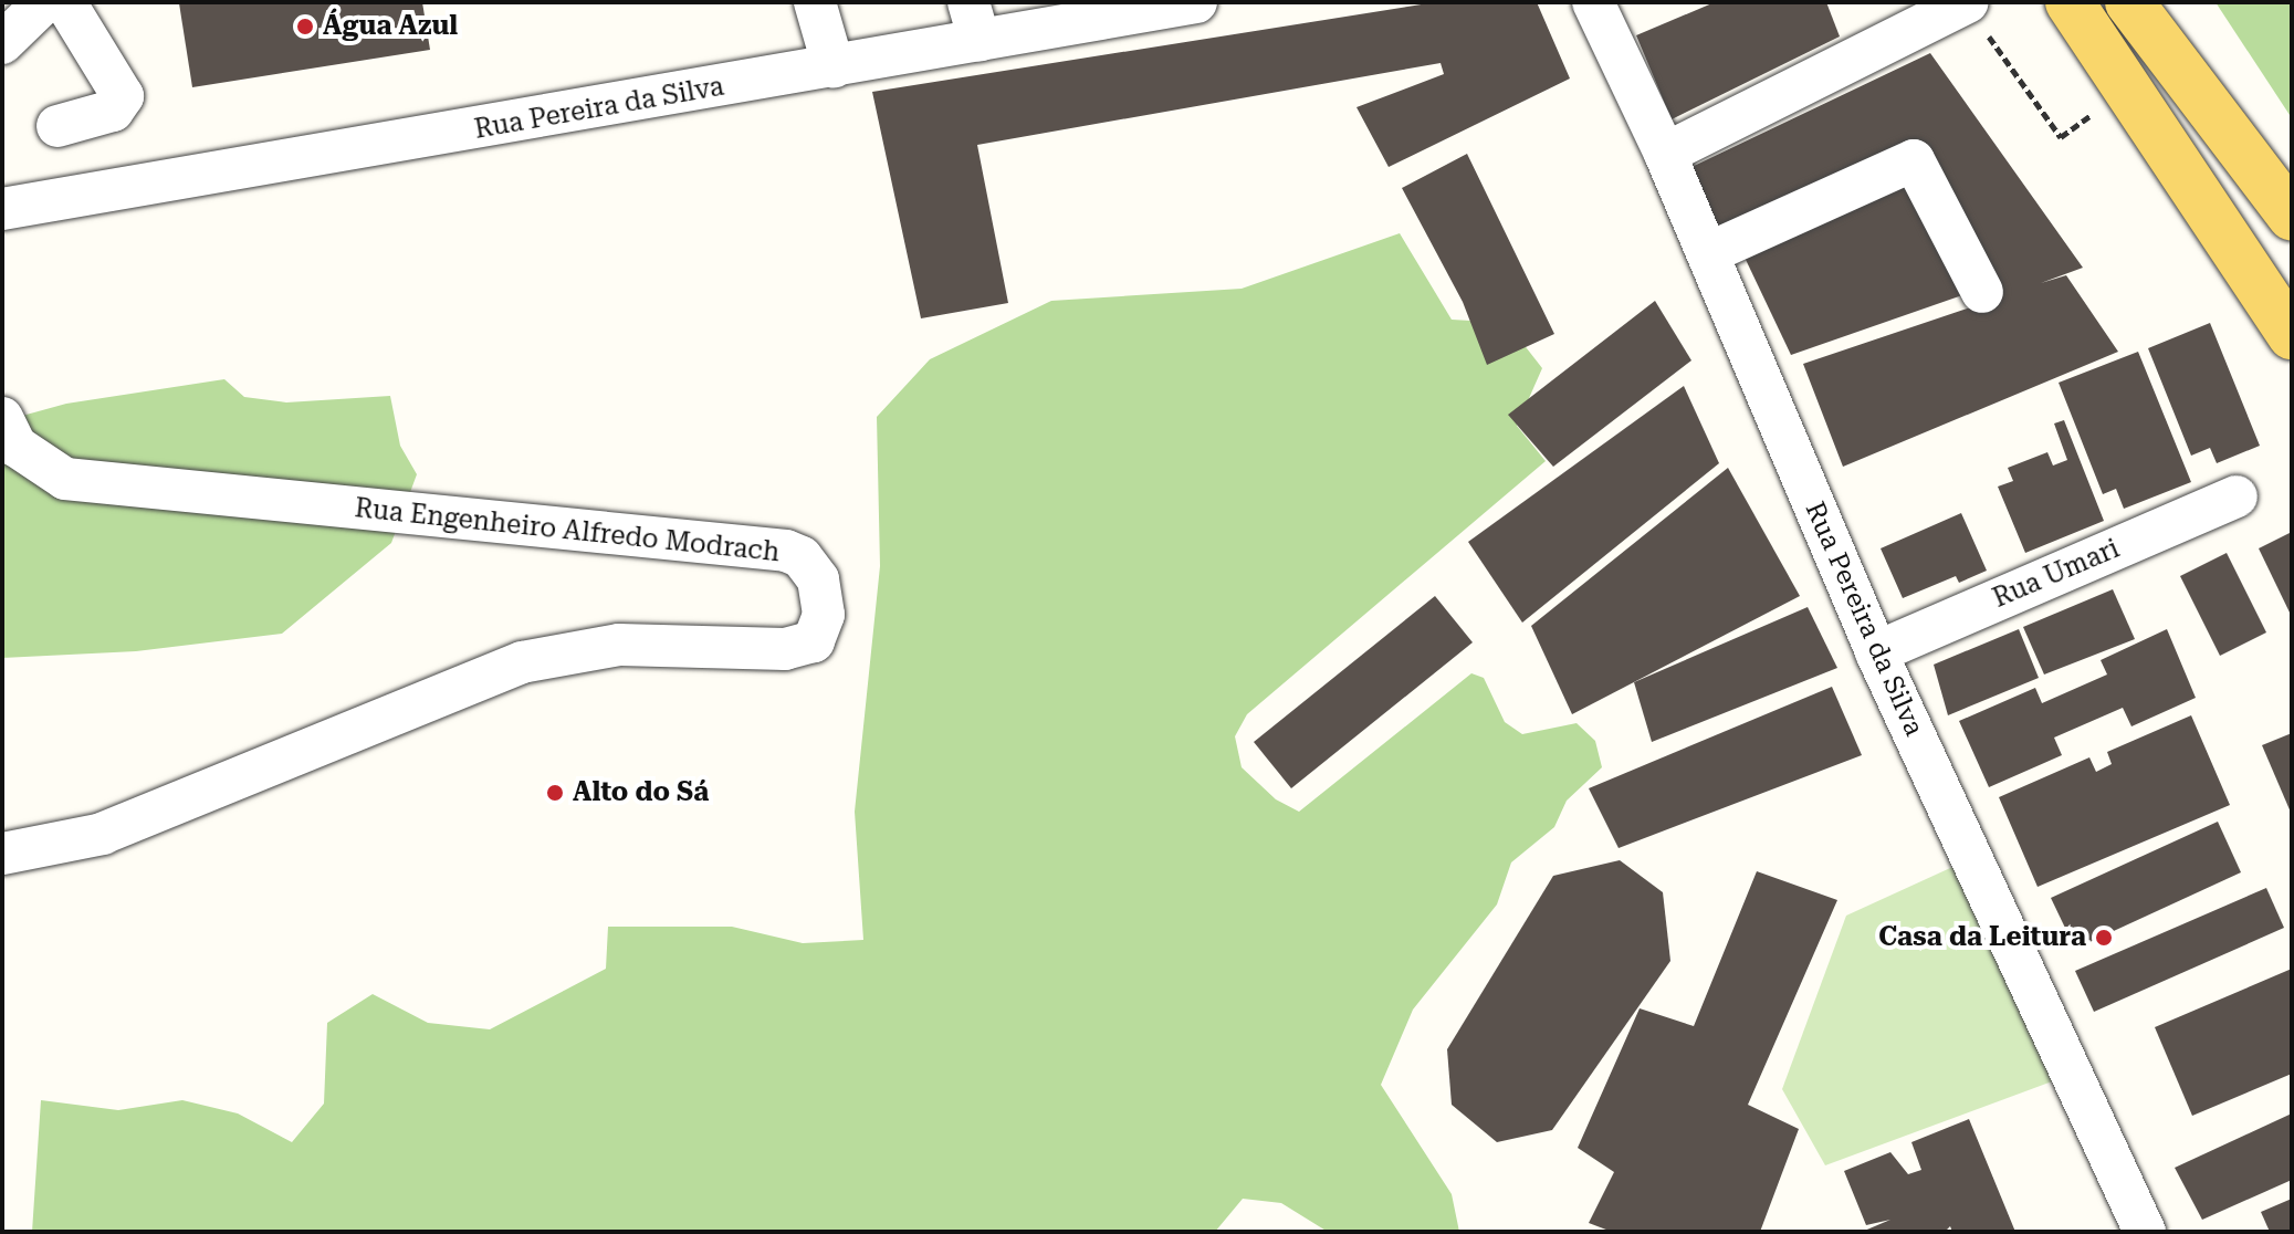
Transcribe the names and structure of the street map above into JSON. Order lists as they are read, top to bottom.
{
  "streets": {
    "street": ["Rua Pereira da Silva", "Rua Engenheiro Alfredo Modrach", "Rua Umari"]
  },
  "crossings": [
    ["Rua Pereira da Silva", "Rua Umari"]
  ],
  "places": ["Água Azul", "Alto do Sá", "Casa da Leitura"]
}
